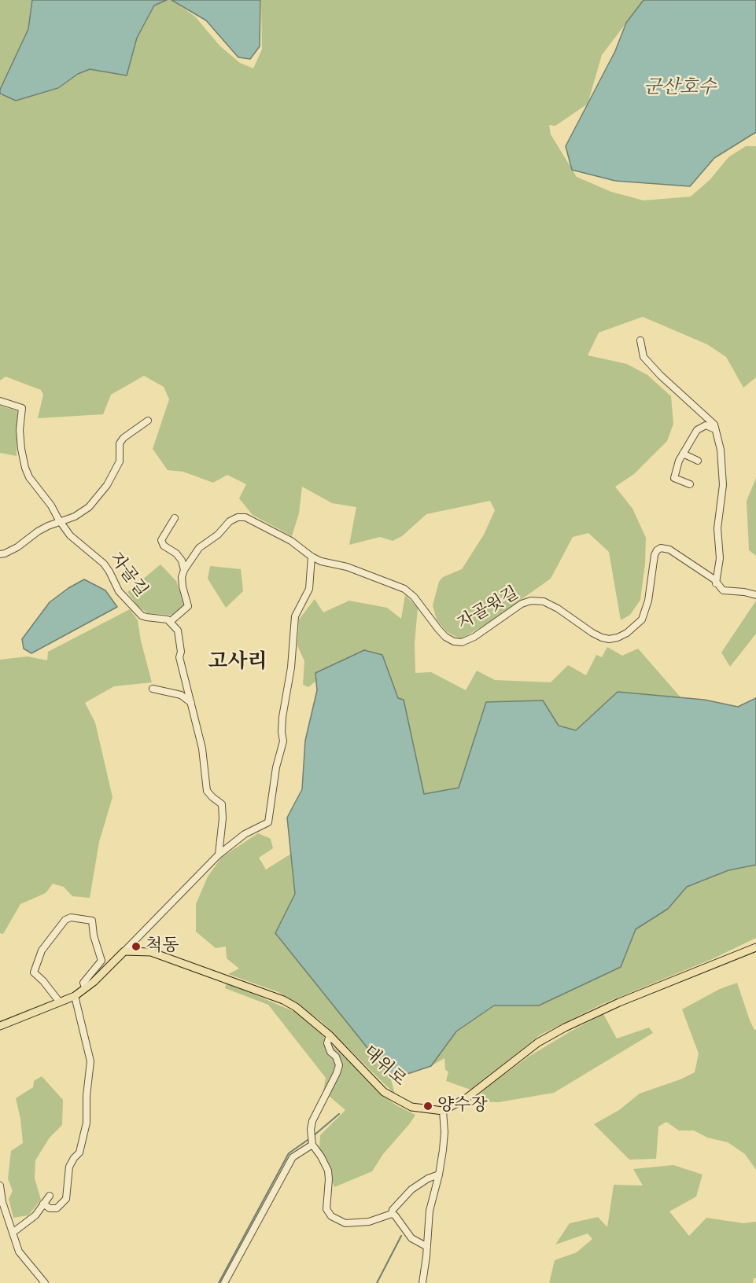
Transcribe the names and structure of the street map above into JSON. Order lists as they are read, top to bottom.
{
  "streets": {
    "main road": ["대위로"],
    "street": ["자골길", "자골윗길"]
  },
  "districts": ["고사리"],
  "water": ["군산호수"],
  "places": ["척동", "양수장"]
}
